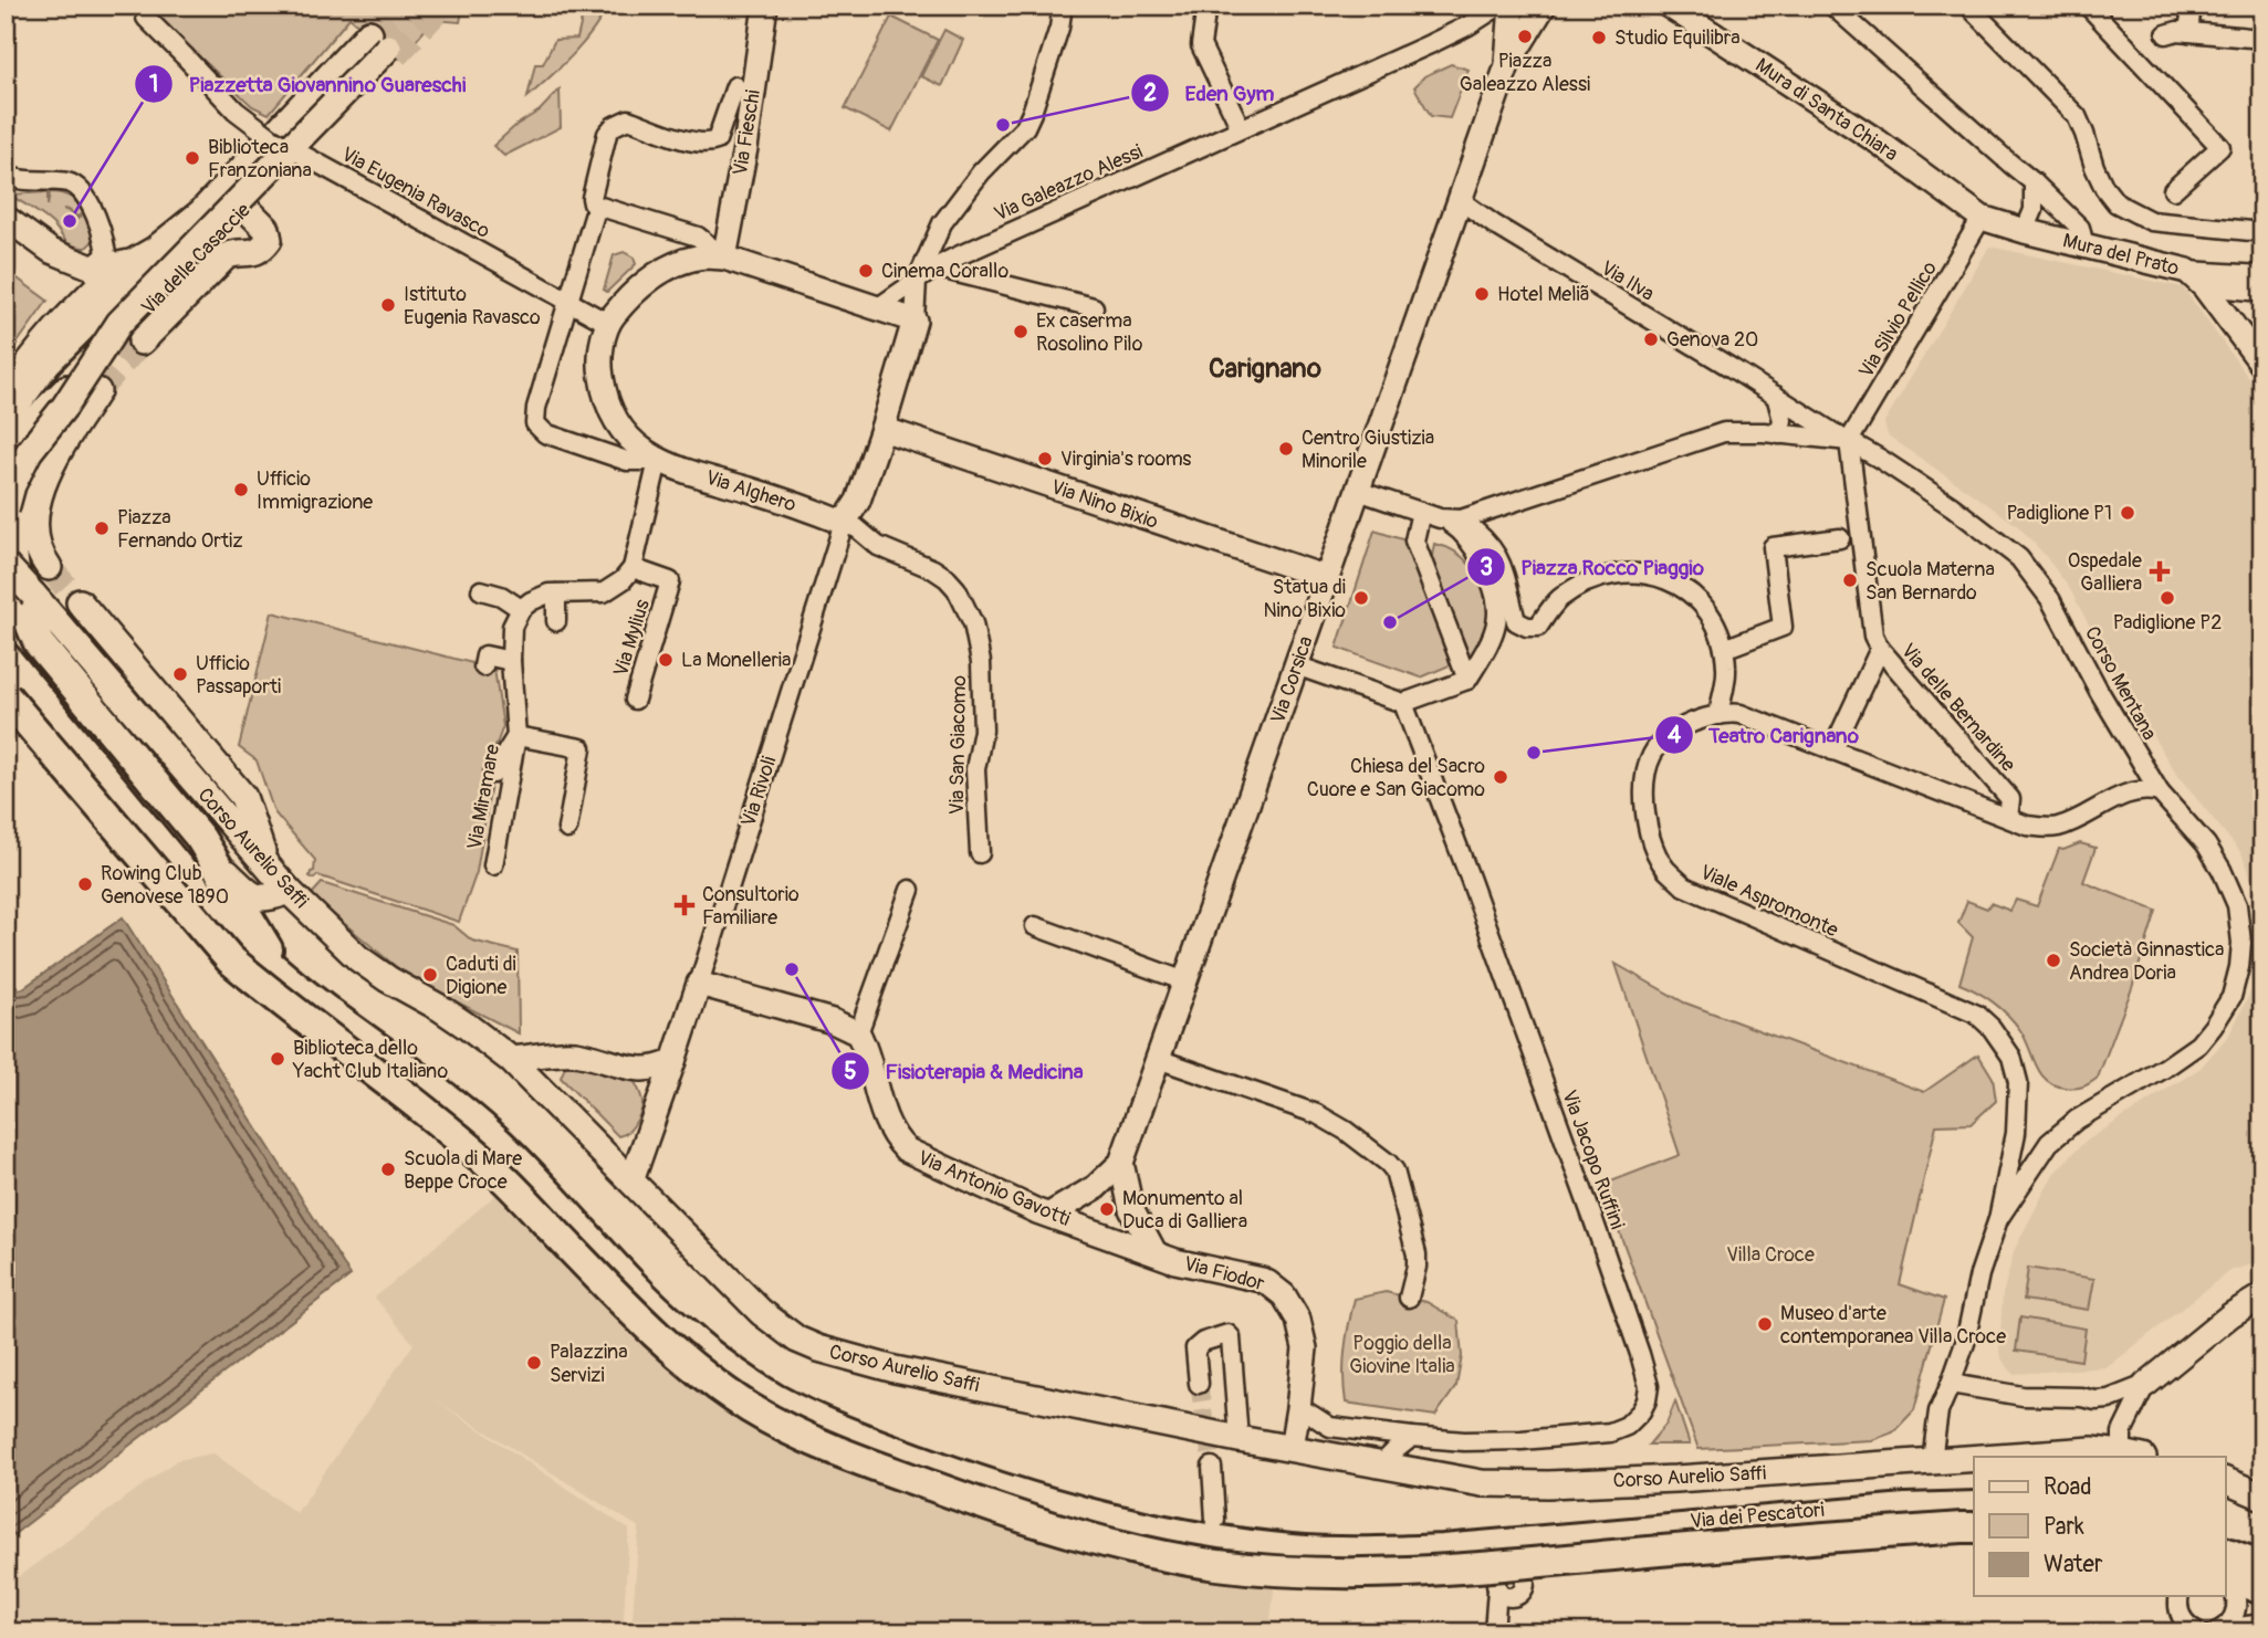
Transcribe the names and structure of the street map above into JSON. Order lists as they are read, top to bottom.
{
  "streets": {
    "main road": ["Via delle Casaccie", "Corso Aurelio Saffi"],
    "street": [
      "Mura di Santa Chiara",
      "Via Fieschi",
      "Via Galeazzo Alessi",
      "Via Eugenia Ravasco",
      "Mura del Prato",
      "Via Ilva",
      "Via Silvio Pellico",
      "Via Alghero",
      "Via Nino Bixio",
      "Via Mylius",
      "Via Corsica",
      "Corso Mentana",
      "Via delle Bernardine",
      "Via San Giacomo",
      "Via Rivoli",
      "Via Miramare",
      "Viale Aspromonte",
      "Via Jacopo Ruffini",
      "Via Antonio Gavotti",
      "Via Fiodor",
      "Via dei Pescatori"
    ]
  },
  "crossings": [
    ["Mura di Santa Chiara", "Mura del Prato"],
    ["Mura di Santa Chiara", "Via Silvio Pellico"],
    ["Mura del Prato", "Via Silvio Pellico"],
    ["Via Ilva", "Via Silvio Pellico"],
    ["Via Ilva", "Via Corsica"],
    ["Via Ilva", "Corso Mentana"],
    ["Via Silvio Pellico", "Corso Mentana"],
    ["Via Alghero", "Via Mylius"],
    ["Via Alghero", "Via San Giacomo"],
    ["Via Alghero", "Via Rivoli"],
    ["Via Nino Bixio", "Via Corsica"],
    ["Via Corsica", "Via Antonio Gavotti"],
    ["Corso Mentana", "Corso Aurelio Saffi"],
    ["Corso Mentana", "Viale Aspromonte"],
    ["Via San Giacomo", "Via Rivoli"],
    ["Corso Aurelio Saffi", "Via Fiodor"],
    ["Via Jacopo Ruffini", "Via Fiodor"],
    ["Via Antonio Gavotti", "Via Fiodor"]
  ],
  "districts": ["Carignano"],
  "parks": ["Villa Croce", "Poggio della Giovine Italia"],
  "places": {
    "other": [
      "Piazza Galeazzo Alessi",
      "Studio Equilibra",
      "Eden Gym",
      "Biblioteca Franzoniana",
      "Piazzetta Giovannino Guareschi",
      "Cinema Corallo",
      "Hotel Meliã",
      "Istituto Eugenia Ravasco",
      "Ex caserma Rosolino Pilo",
      "Genova 20",
      "Centro Giustizia Minorile",
      "Virginia's rooms",
      "Ufficio Immigrazione",
      "Padiglione P1",
      "Piazza Fernando Ortiz",
      "Scuola Materna San Bernardo",
      "Statua di Nino Bixio",
      "Padiglione P2",
      "Piazza Rocco Piaggio",
      "La Monelleria",
      "Ufficio Passaporti",
      "Teatro Carignano",
      "Chiesa del Sacro Cuore e San Giacomo",
      "Rowing Club Genovese 1890",
      "Società Ginnastica Andrea Doria",
      "Fisioterapia & Medicina",
      "Caduti di Digione",
      "Biblioteca dello Yacht Club Italiano",
      "Scuola di Mare Beppe Croce",
      "Monumento al Duca di Galliera",
      "Museo d'arte contemporanea Villa Croce",
      "Palazzina Servizi"
    ],
    "health": ["Ospedale Galliera", "Consultorio Familiare"]
  },
  "legend": ["Road", "Park", "Water"]
}
